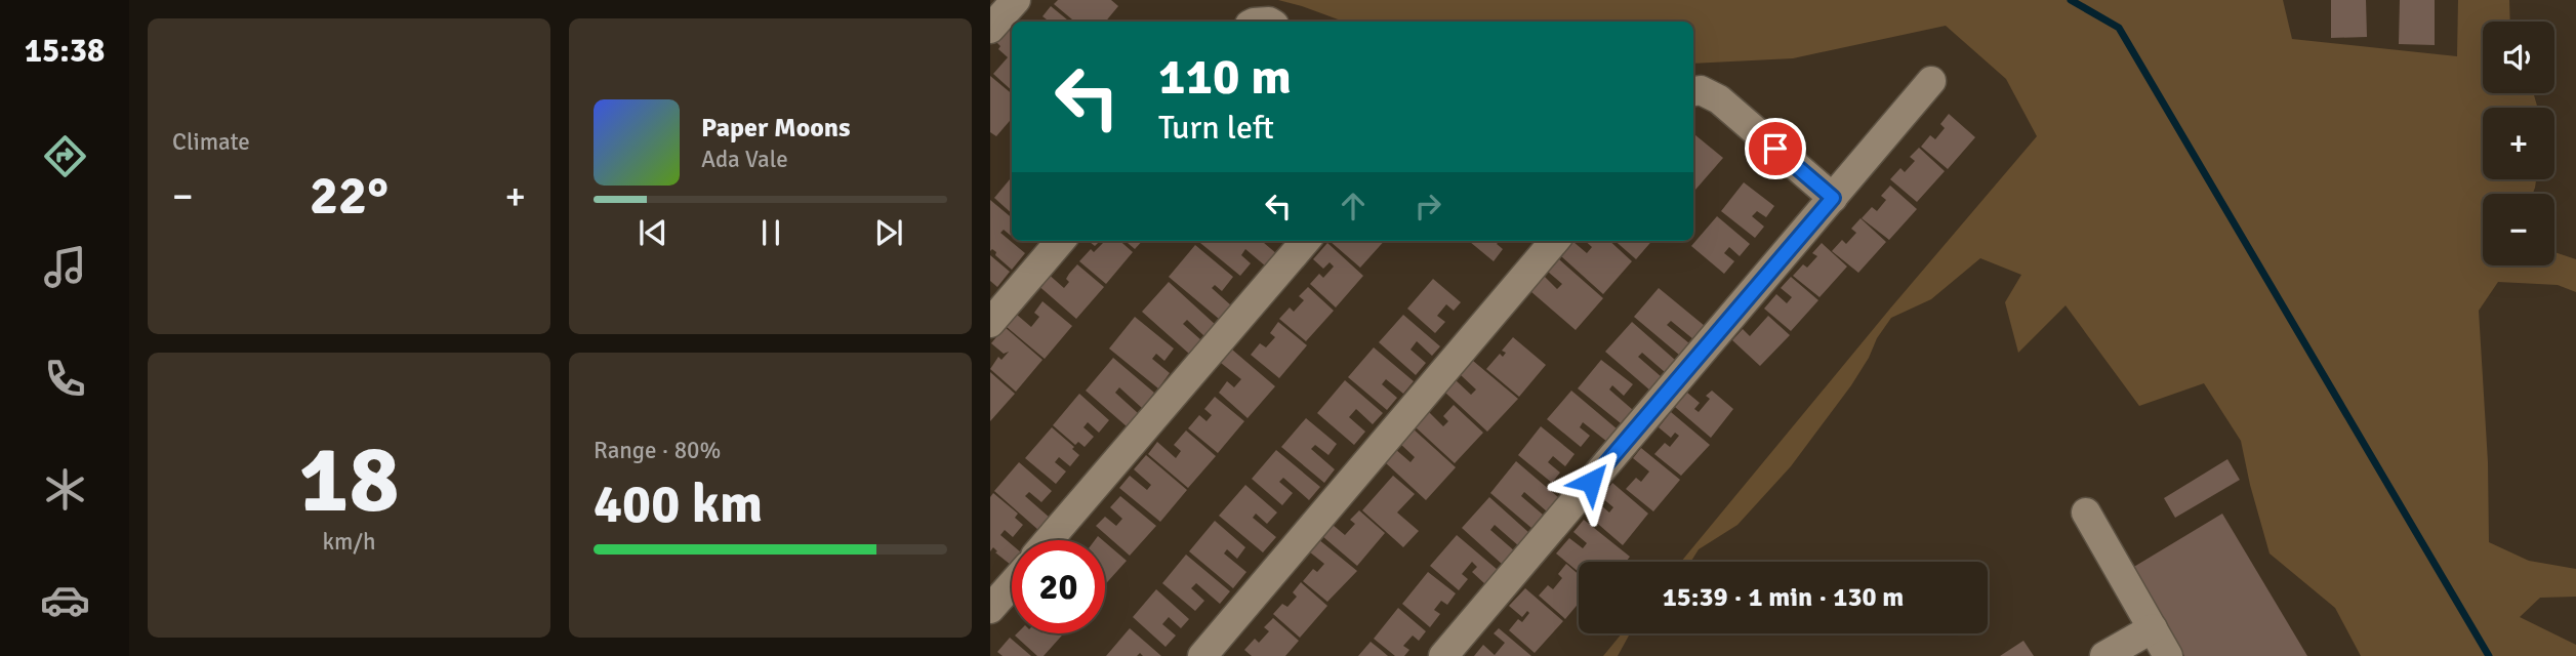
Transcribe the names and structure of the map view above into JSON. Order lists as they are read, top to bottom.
{
  "page": {
    "tabs": "15:38",
    "tile": [
      "Climate",
      ["18", "km/h"],
      ["Range · 80%", "400 km"]
    ],
    "map_buttons": ["+", "−"],
    "turn": ["110 m", "Turn left"],
    "song": ["Paper Moons", "Ada Vale"],
    "heat": ["−", "22°", "+"],
    "limit": "20",
    "trip": "15:39 · 1 min · 130 m"
  }
}
